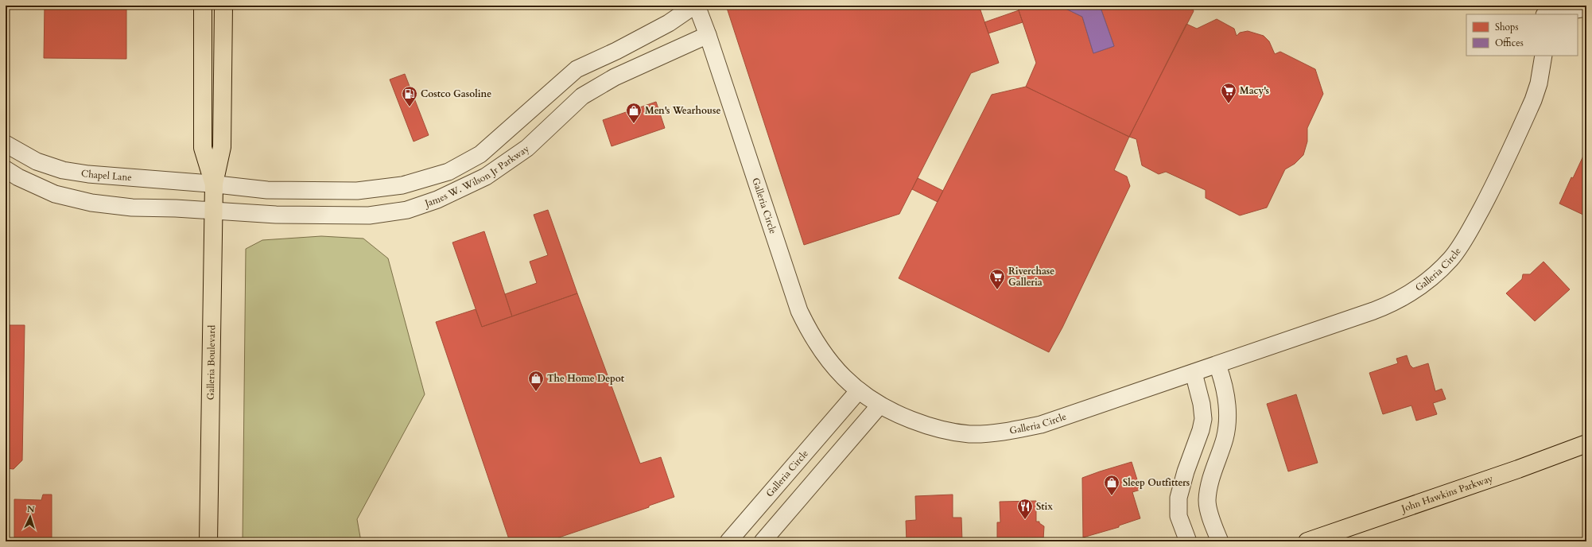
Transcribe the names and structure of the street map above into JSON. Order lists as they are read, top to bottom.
{
  "streets": {
    "main road": ["Galleria Boulevard", "John Hawkins Parkway"],
    "street": ["James W. Wilson Jr Parkway", "Chapel Lane", "Galleria Circle"]
  },
  "crossings": [
    ["James W. Wilson Jr Parkway", "Chapel Lane"],
    ["James W. Wilson Jr Parkway", "Galleria Circle"],
    ["James W. Wilson Jr Parkway", "Galleria Boulevard"],
    ["Chapel Lane", "Galleria Boulevard"]
  ],
  "places": {
    "supermarket": ["Macy's", "Riverchase Galleria"],
    "fuel station": ["Costco Gasoline"],
    "shop": ["Men's Wearhouse", "The Home Depot", "Sleep Outfitters"],
    "restaurant": ["Stix"]
  },
  "legend": ["Shops", "Offices"],
  "north": "top"
}
